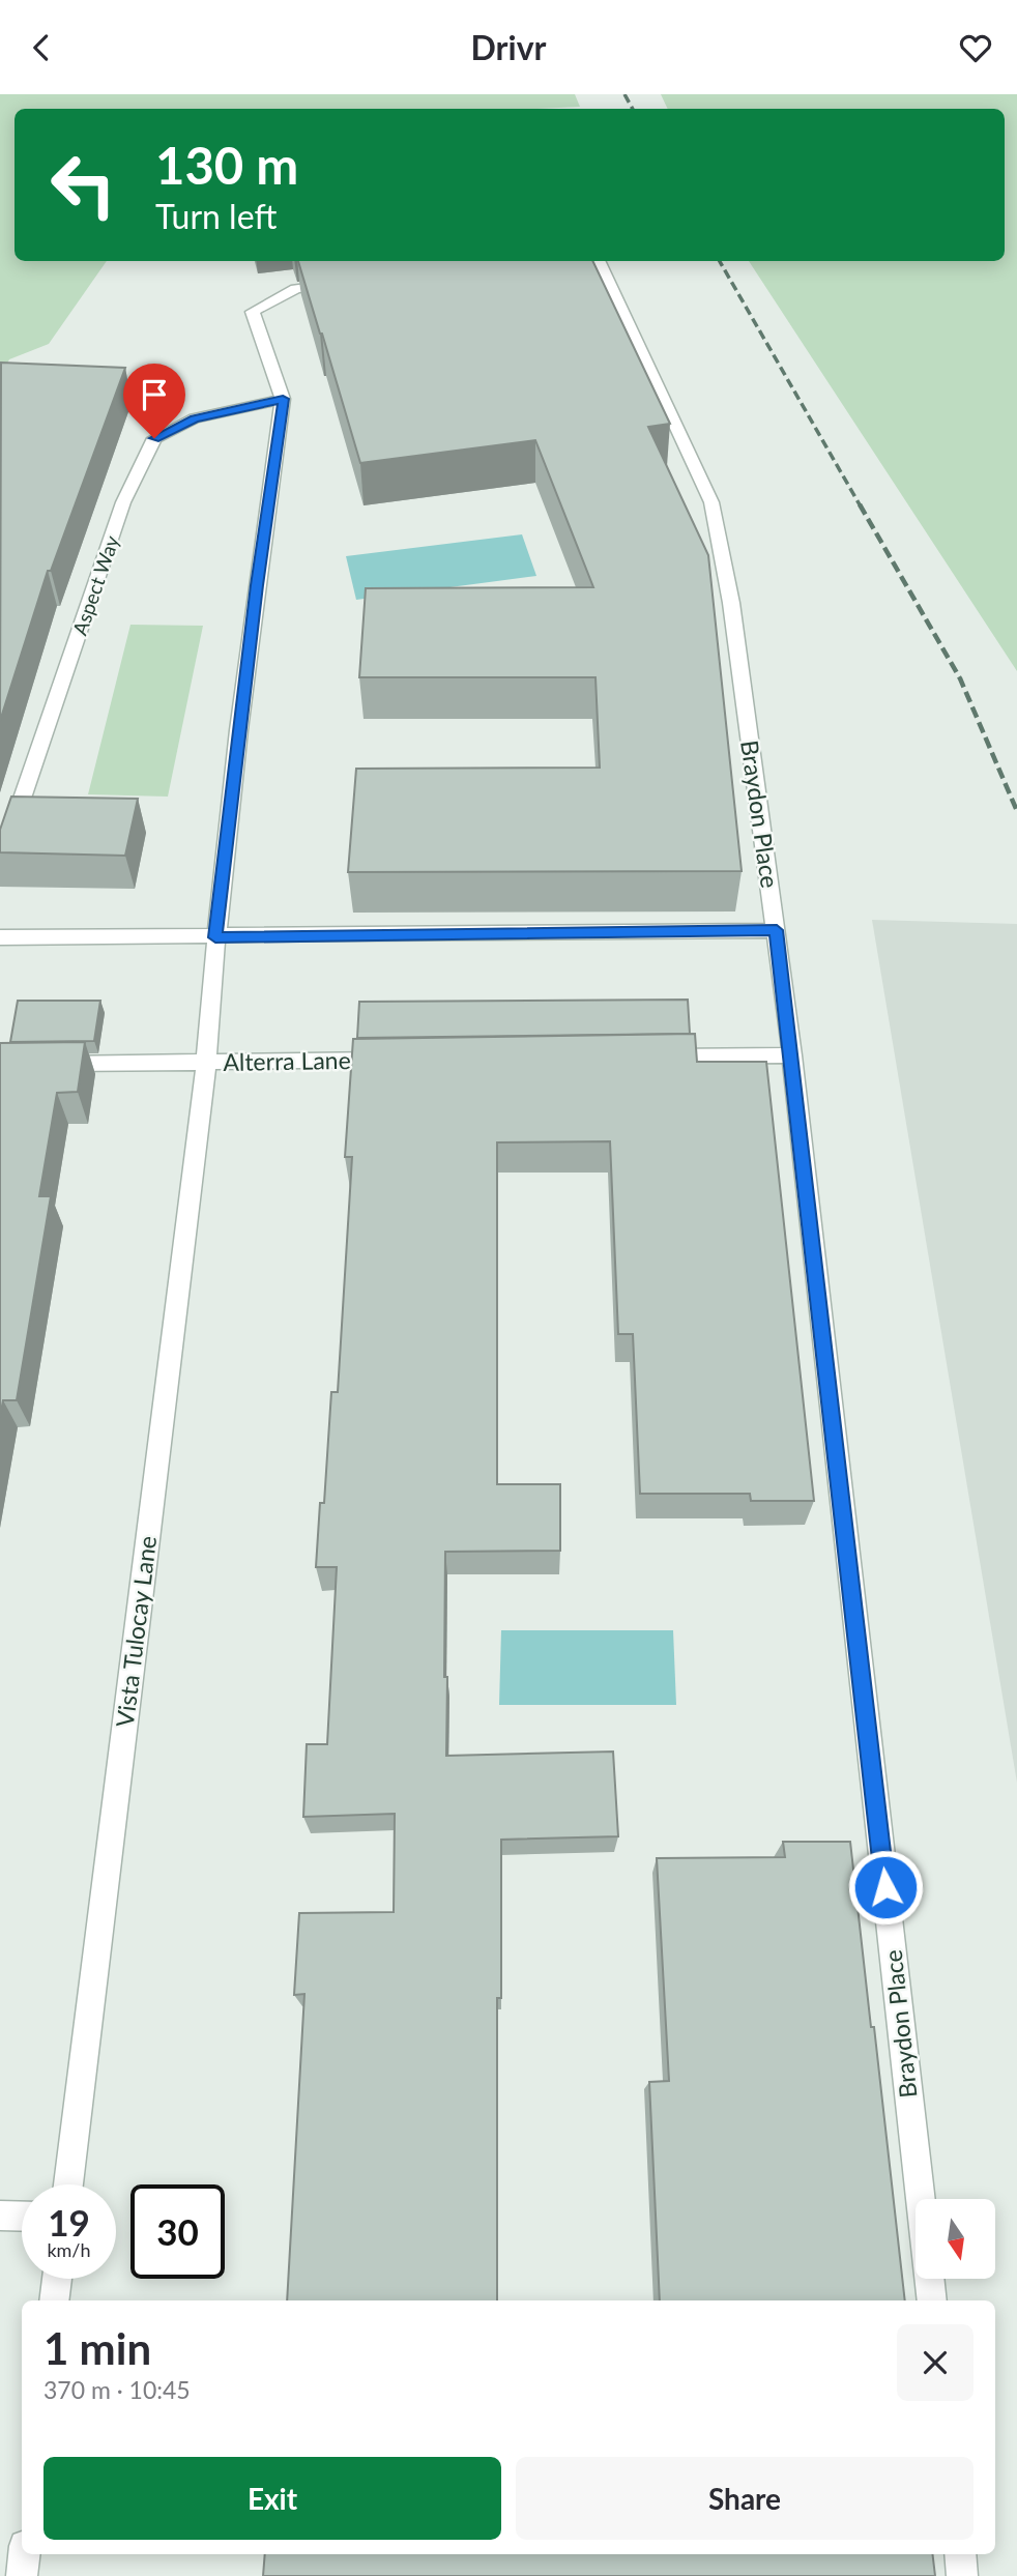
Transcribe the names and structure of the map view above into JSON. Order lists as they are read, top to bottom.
{
  "streets": {
    "street": [
      "Aspect Way",
      "Braydon Place",
      "Alterra Lane",
      "Vista Tulocay Lane"
    ]
  },
  "crossings": [
    ["Alterra Lane", "Vista Tulocay Lane"]
  ],
  "north": "bottom",
  "page": {
    "header": "Drivr",
    "turn": ["130 m", "Turn left"],
    "speed": "19 km/h",
    "limit": "30",
    "heading": ["1 min", "370 m · 10:45"],
    "buttons": ["Exit", "Share"]
  }
}
